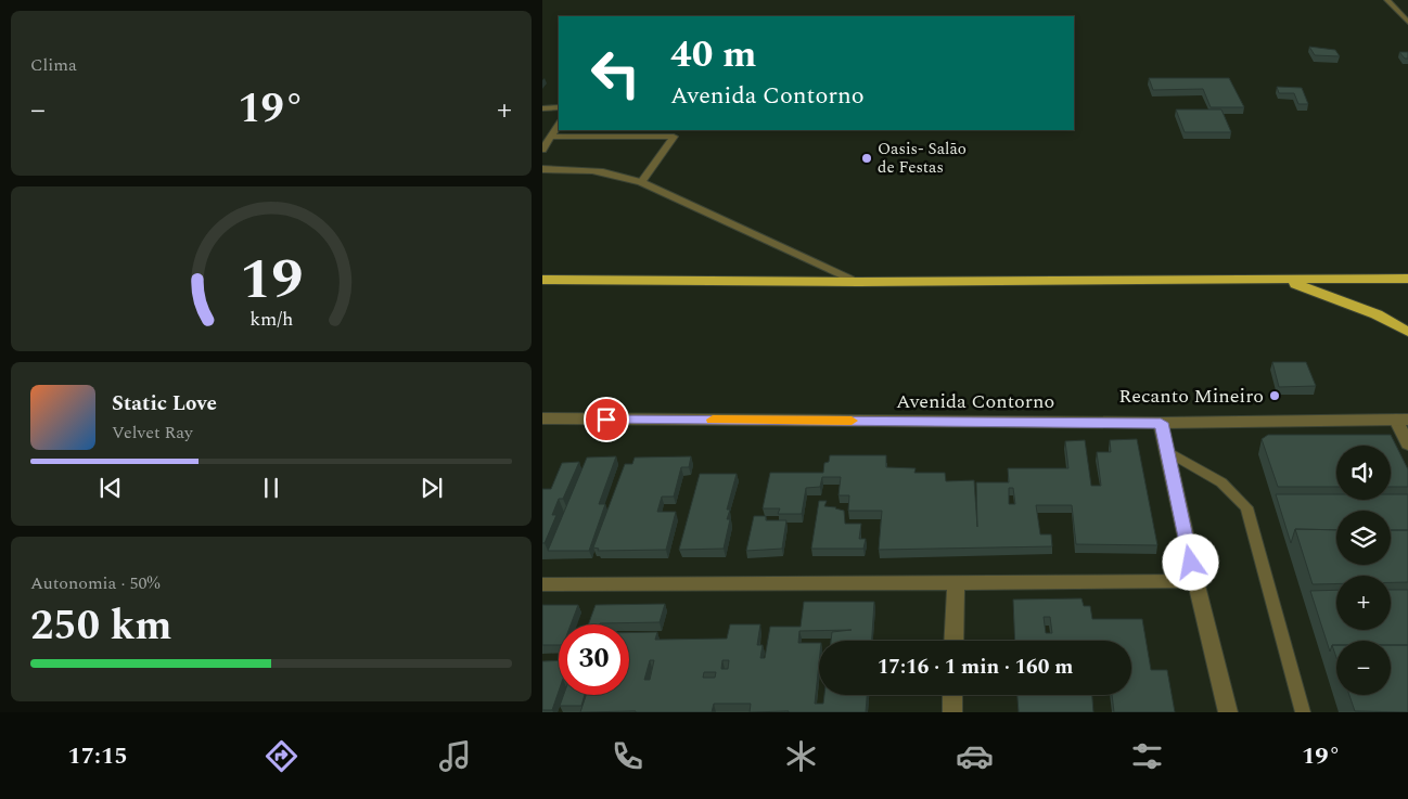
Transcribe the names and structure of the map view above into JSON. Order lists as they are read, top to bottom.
{
  "streets": {
    "street": ["Avenida Contorno"]
  },
  "places": ["Oasis- Salão de Festas", "Recanto Mineiro"],
  "page": {
    "tile": [
      "Clima",
      ["Autonomia · 50%", "250 km"]
    ],
    "turn": ["40 m", "Avenida Contorno"],
    "heat": ["−", "19°", "+"],
    "song": ["Static Love", "Velvet Ray"],
    "map_buttons": ["+", "−"],
    "limit": "30",
    "trip": "17:16 · 1 min · 160 m",
    "tabs": ["17:15", "19°"],
    "gauge": ["19", "km/h"]
  }
}
